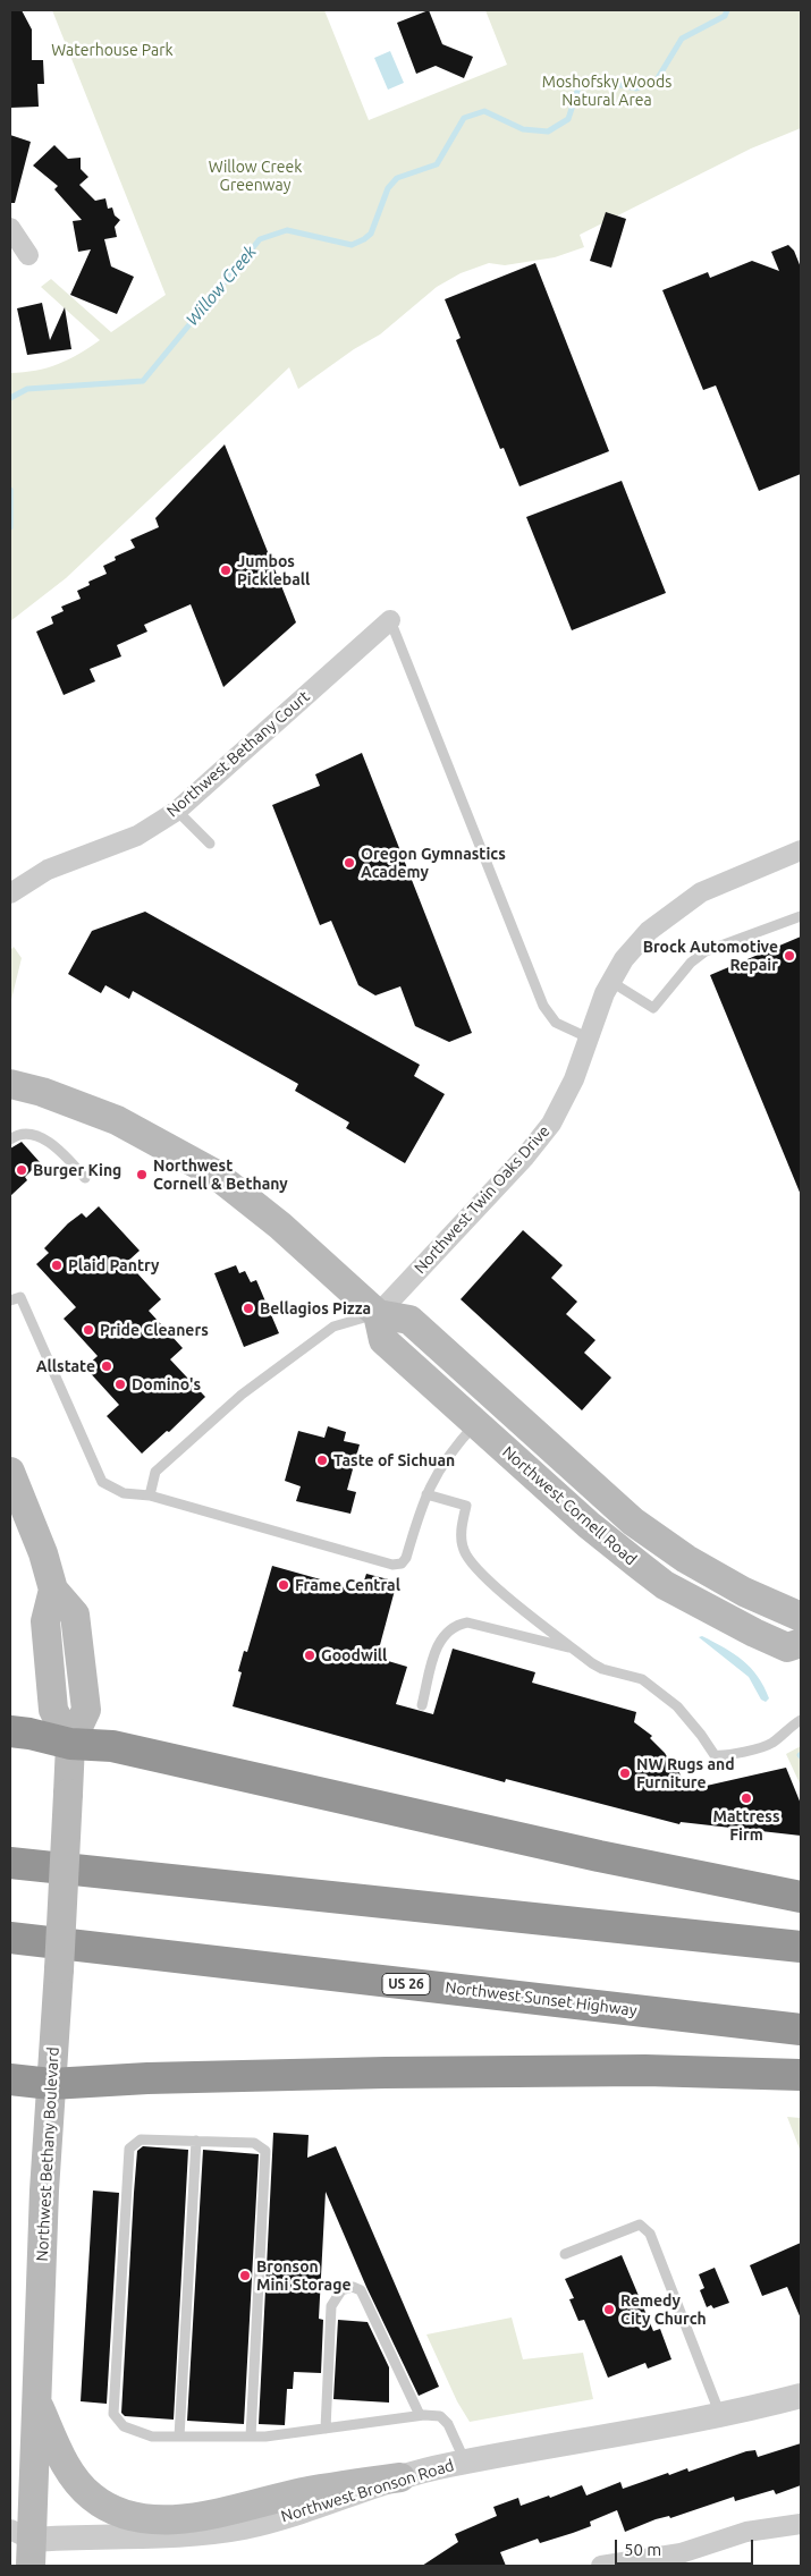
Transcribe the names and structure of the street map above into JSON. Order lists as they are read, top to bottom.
{
  "streets": {
    "highway": ["US 26", "Northwest Sunset Highway"],
    "main road": ["Northwest Cornell Road", "Northwest Bethany Boulevard"],
    "street": ["Northwest Bethany Court", "Northwest Twin Oaks Drive", "Northwest Bronson Road"]
  },
  "crossings": [
    ["Northwest Twin Oaks Drive", "Northwest Cornell Road"],
    ["Northwest Bethany Boulevard", "Northwest Bronson Road"]
  ],
  "water": ["Willow Creek"],
  "parks": ["Waterhouse Park", "Moshofsky Woods Natural Area", "Willow Creek Greenway"],
  "places": [
    "Jumbos Pickleball",
    "Oregon Gymnastics Academy",
    "Brock Automotive Repair",
    "Burger King",
    "Northwest Cornell & Bethany",
    "Plaid Pantry",
    "Bellagios Pizza",
    "Pride Cleaners",
    "Allstate",
    "Domino's",
    "Taste of Sichuan",
    "Frame Central",
    "Goodwill",
    "NW Rugs and Furniture",
    "Mattress Firm",
    "Bronson Mini Storage",
    "Remedy City Church"
  ],
  "scale_bar": "50 m"
}
